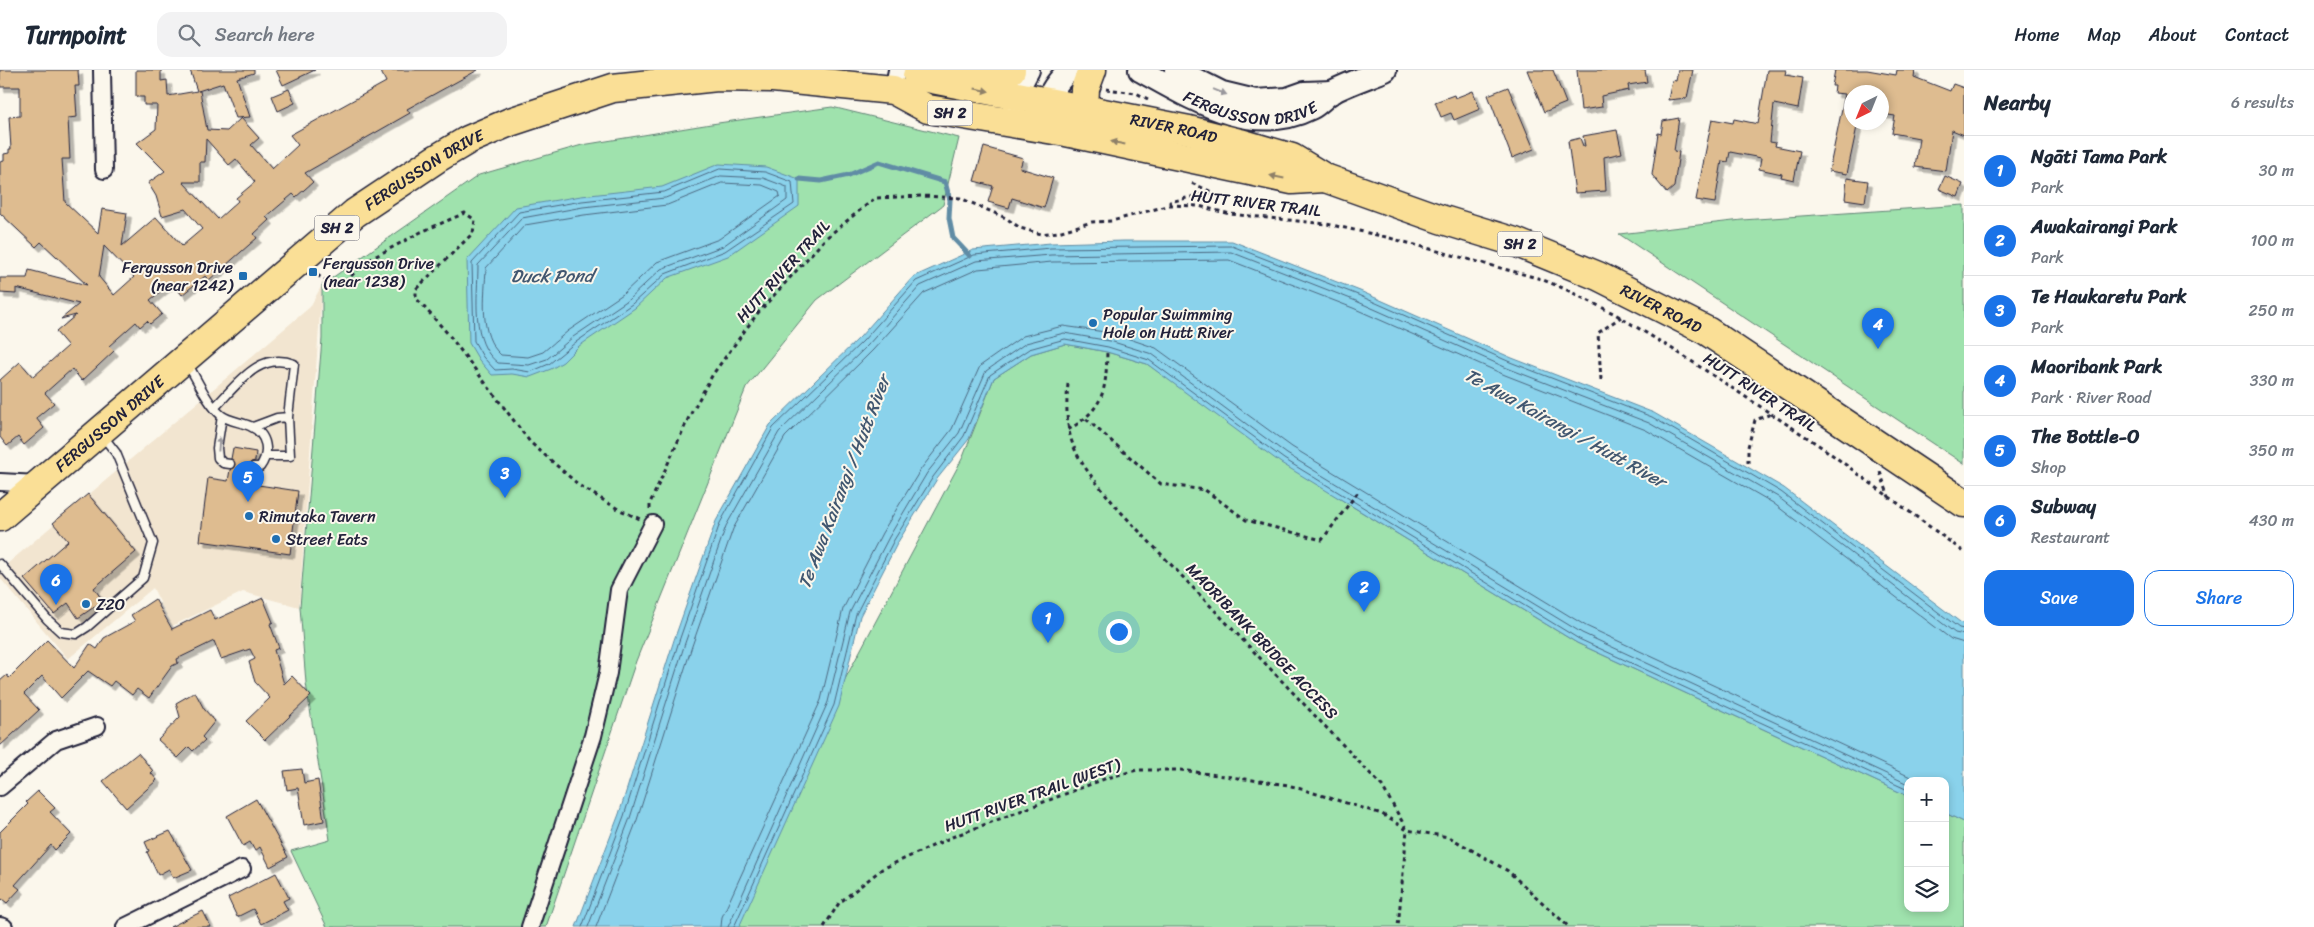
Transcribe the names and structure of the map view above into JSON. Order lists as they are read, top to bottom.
{
  "streets": {
    "highway": ["FERGUSSON DRIVE", "SH 2", "RIVER ROAD"],
    "path": ["HUTT RIVER TRAIL", "MAORIBANK BRIDGE ACCESS", "HUTT RIVER TRAIL (WEST)"]
  },
  "crossings": [
    ["FERGUSSON DRIVE", "RIVER ROAD"],
    ["MAORIBANK BRIDGE ACCESS", "HUTT RIVER TRAIL (WEST)"]
  ],
  "water": ["Duck Pond", "Te Awa Kairangi / Hutt River"],
  "places": {
    "transit": ["Fergusson Drive (near 1238)", "Fergusson Drive (near 1242)"],
    "other": [
      "Popular Swimming Hole on Hutt River",
      "Rimutaka Tavern",
      "Street Eats",
      "Z2O"
    ]
  },
  "north": "bottom left",
  "page": {
    "header": "Turnpoint",
    "search": "Search here",
    "nav": [
      "Home",
      "Map",
      "About",
      "Contact"
    ],
    "heading": ["Nearby", "6 results"],
    "list": [
      {
        "mark": "1",
        "name": "Ngāti Tama Park",
        "note": "Park",
        "value": "30 m"
      },
      {
        "mark": "2",
        "name": "Awakairangi Park",
        "note": "Park",
        "value": "100 m"
      },
      {
        "mark": "3",
        "name": "Te Haukaretu Park",
        "note": "Park",
        "value": "250 m"
      },
      {
        "mark": "4",
        "name": "Maoribank Park",
        "note": "Park · River Road",
        "value": "330 m"
      },
      {
        "mark": "5",
        "name": "The Bottle-O",
        "note": "Shop",
        "value": "350 m"
      },
      {
        "mark": "6",
        "name": "Subway",
        "note": "Restaurant",
        "value": "430 m"
      }
    ],
    "pins": [
      "4",
      "3",
      "5",
      "6",
      "2",
      "1"
    ],
    "buttons": ["Save", "Share"],
    "map_buttons": ["+", "−"]
  }
}
